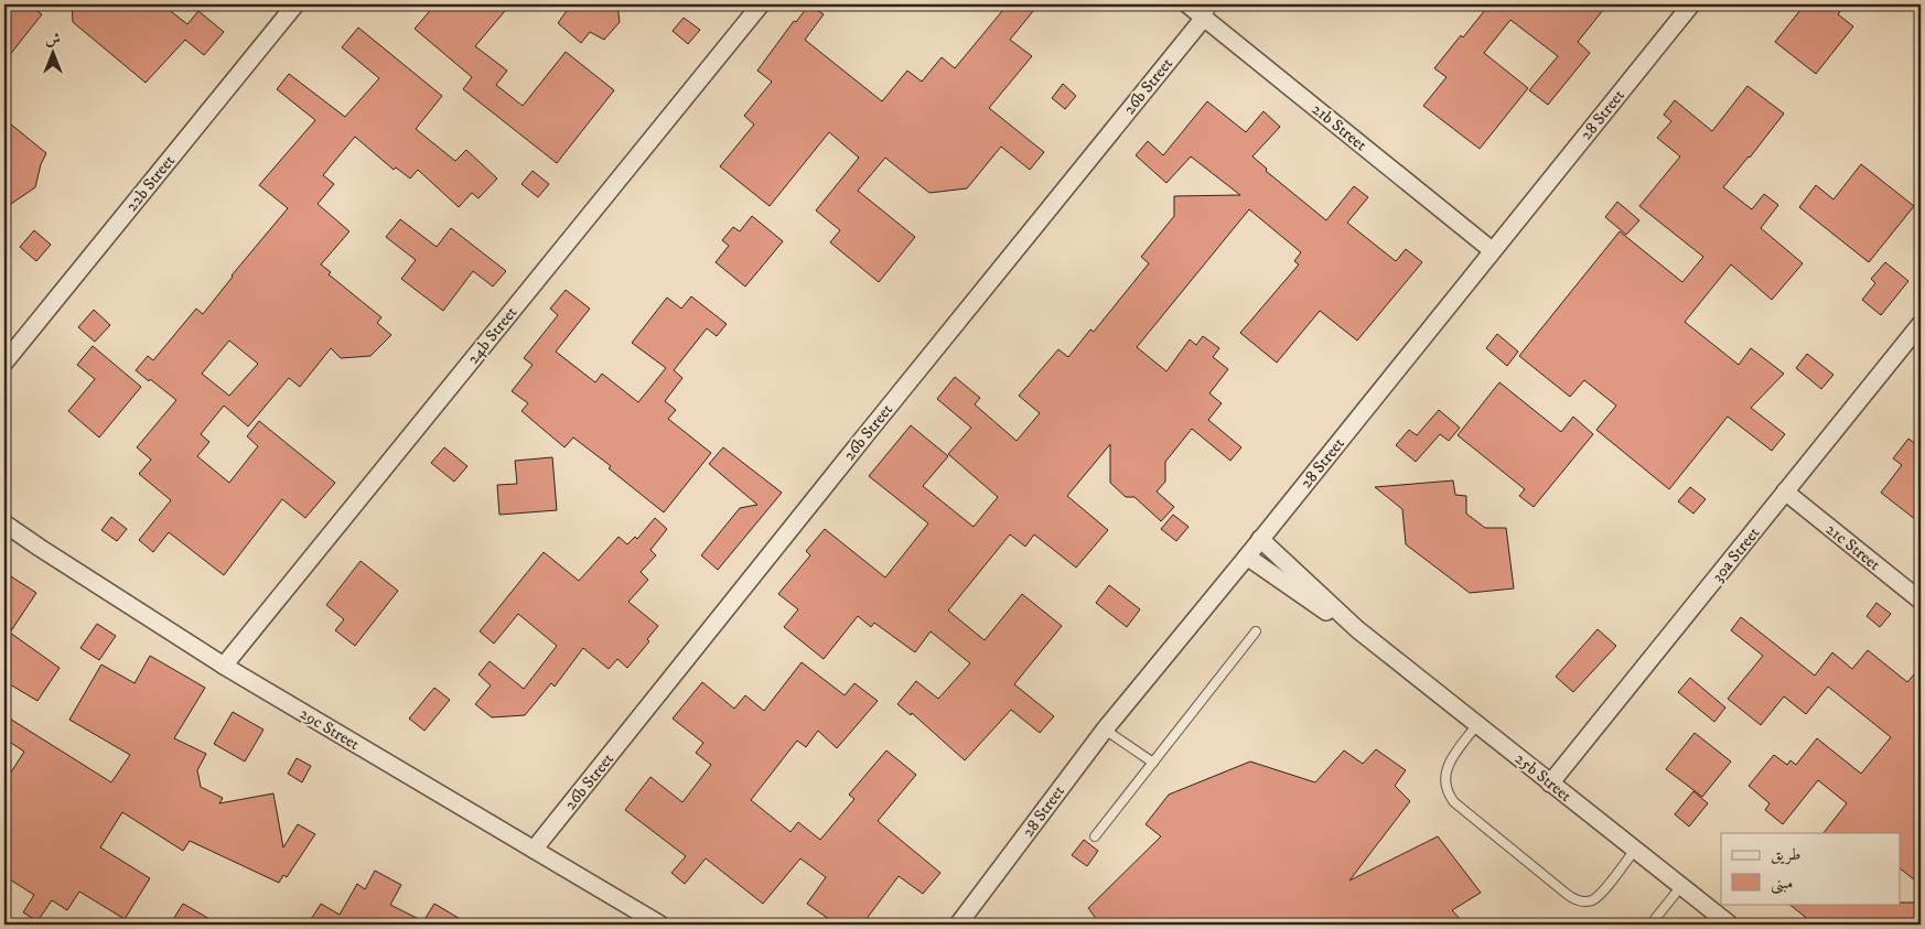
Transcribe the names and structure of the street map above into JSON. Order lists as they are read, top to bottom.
{
  "streets": {
    "street": [
      "26b Street",
      "28 Street",
      "21b Street",
      "22b Street",
      "24b Street",
      "21c Street",
      "30a Street",
      "29c Street",
      "25b Street"
    ]
  },
  "crossings": [
    ["26b Street", "21b Street"],
    ["26b Street", "29c Street"],
    ["28 Street", "21b Street"],
    ["28 Street", "25b Street"],
    ["24b Street", "29c Street"],
    ["21c Street", "30a Street"],
    ["30a Street", "25b Street"]
  ],
  "legend": ["طريق", "مبنى"],
  "north": "top"
}
